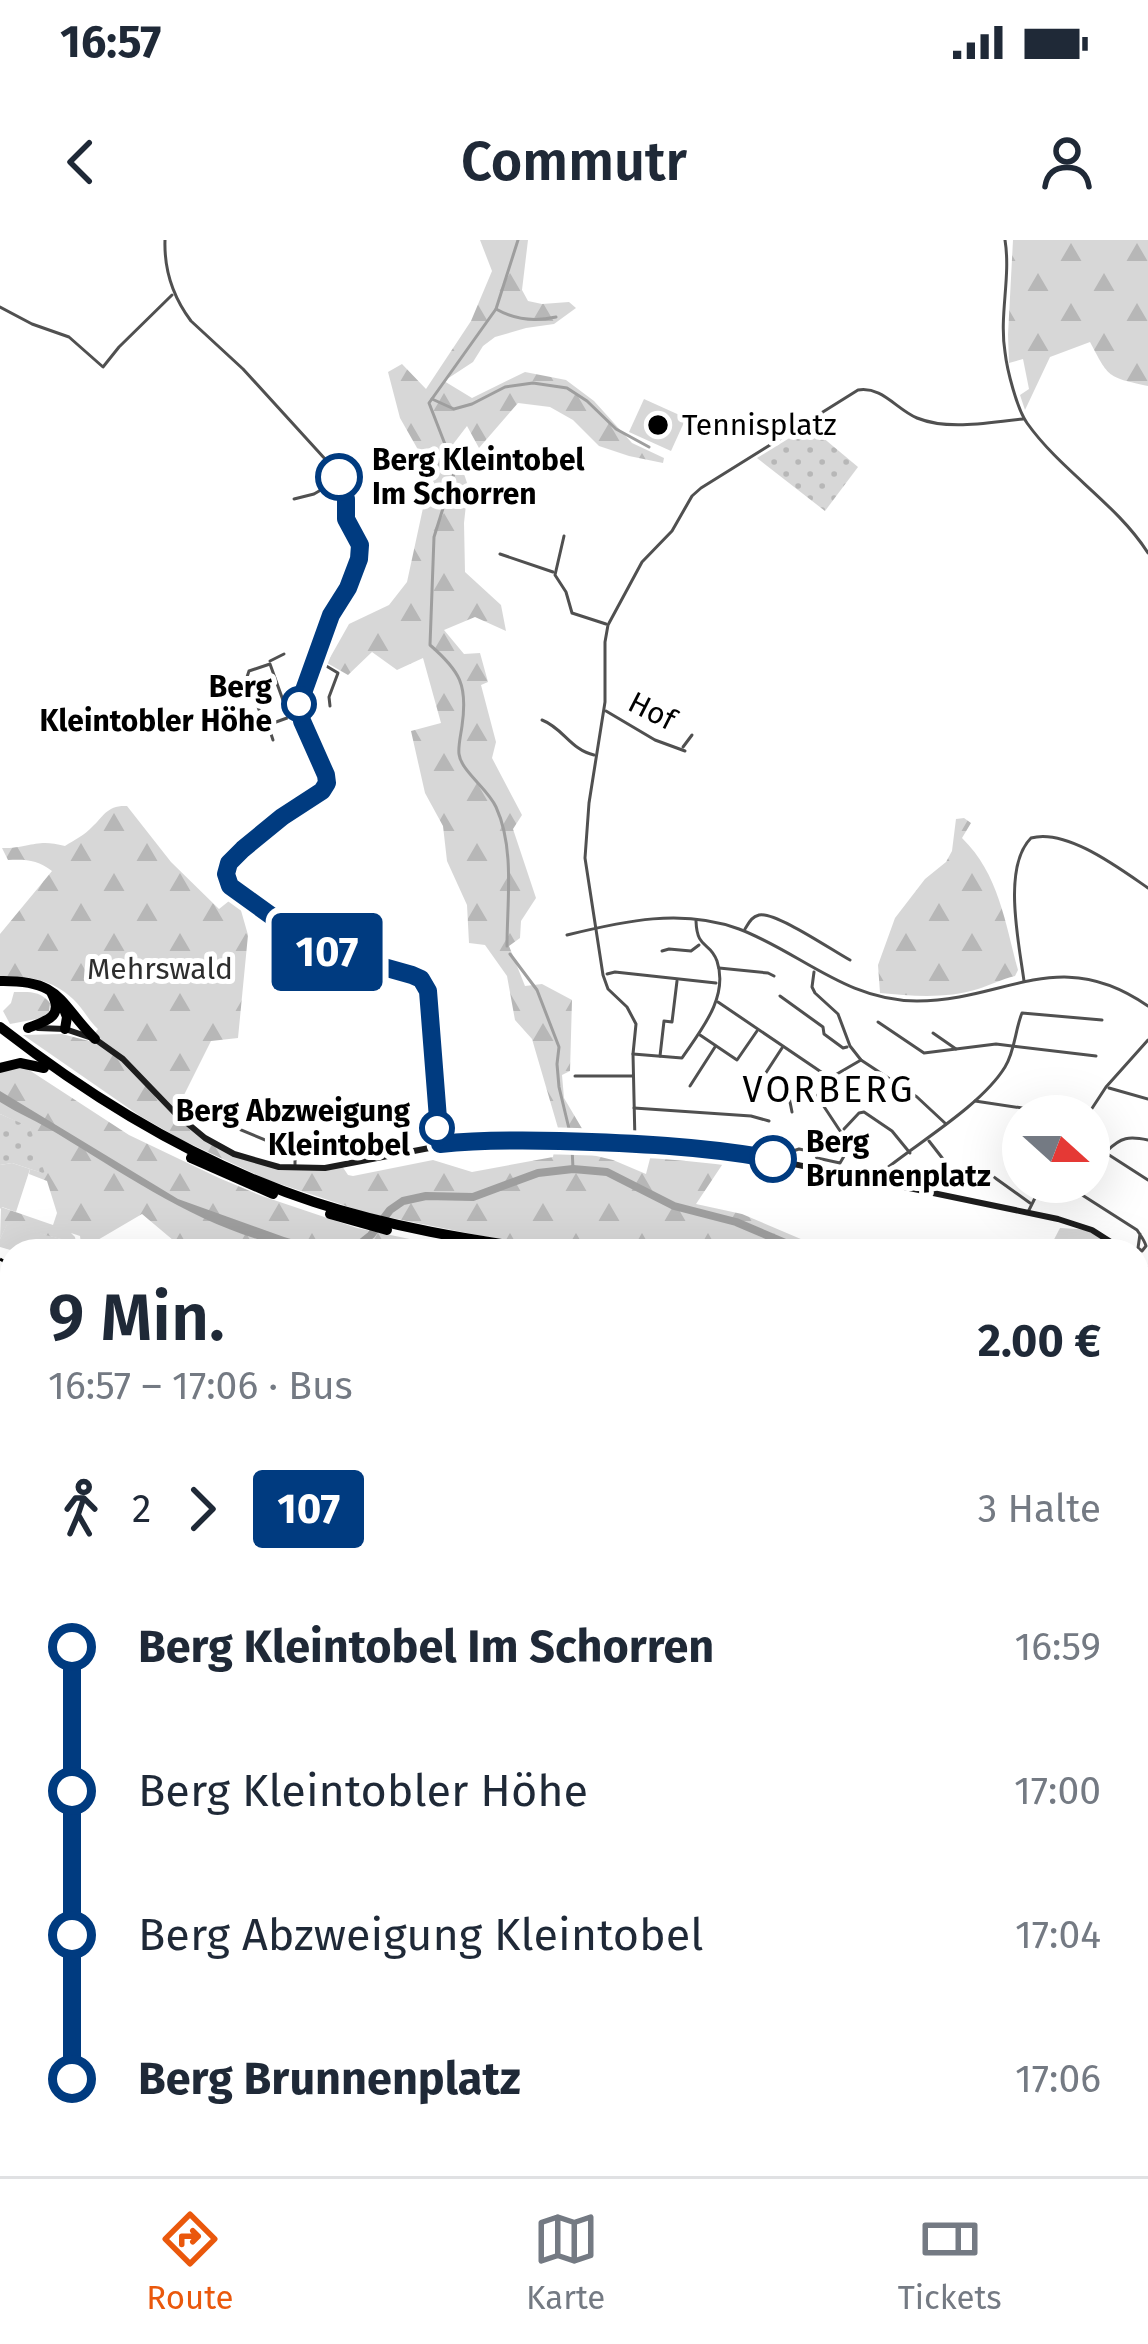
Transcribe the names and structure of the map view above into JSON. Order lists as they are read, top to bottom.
{
  "streets": {
    "street": ["Hof"]
  },
  "districts": ["VORBERG"],
  "parks": ["Mehrswald"],
  "places": [
    "Tennisplatz",
    "Berg Kleintobel Im Schorren",
    "Berg Kleintobler Höhe",
    "Berg Abzweigung Kleintobel",
    "Berg Brunnenplatz"
  ],
  "lines": ["bus line 107"],
  "north": "right",
  "page": {
    "status": "16:57",
    "header": "Commutr",
    "on_map": "107",
    "heading": ["9 Min.", "16:57 – 17:06 · Bus", "2.00 €"],
    "legs": ["2", "107", "3 Halte"],
    "list": [
      {
        "name": "Berg Kleintobel Im Schorren",
        "value": "16:59"
      },
      {
        "name": "Berg Kleintobler Höhe",
        "value": "17:00"
      },
      {
        "name": "Berg Abzweigung Kleintobel",
        "value": "17:04"
      },
      {
        "name": "Berg Brunnenplatz",
        "value": "17:06"
      }
    ],
    "tabs": ["Route", "Karte", "Tickets"]
  }
}
